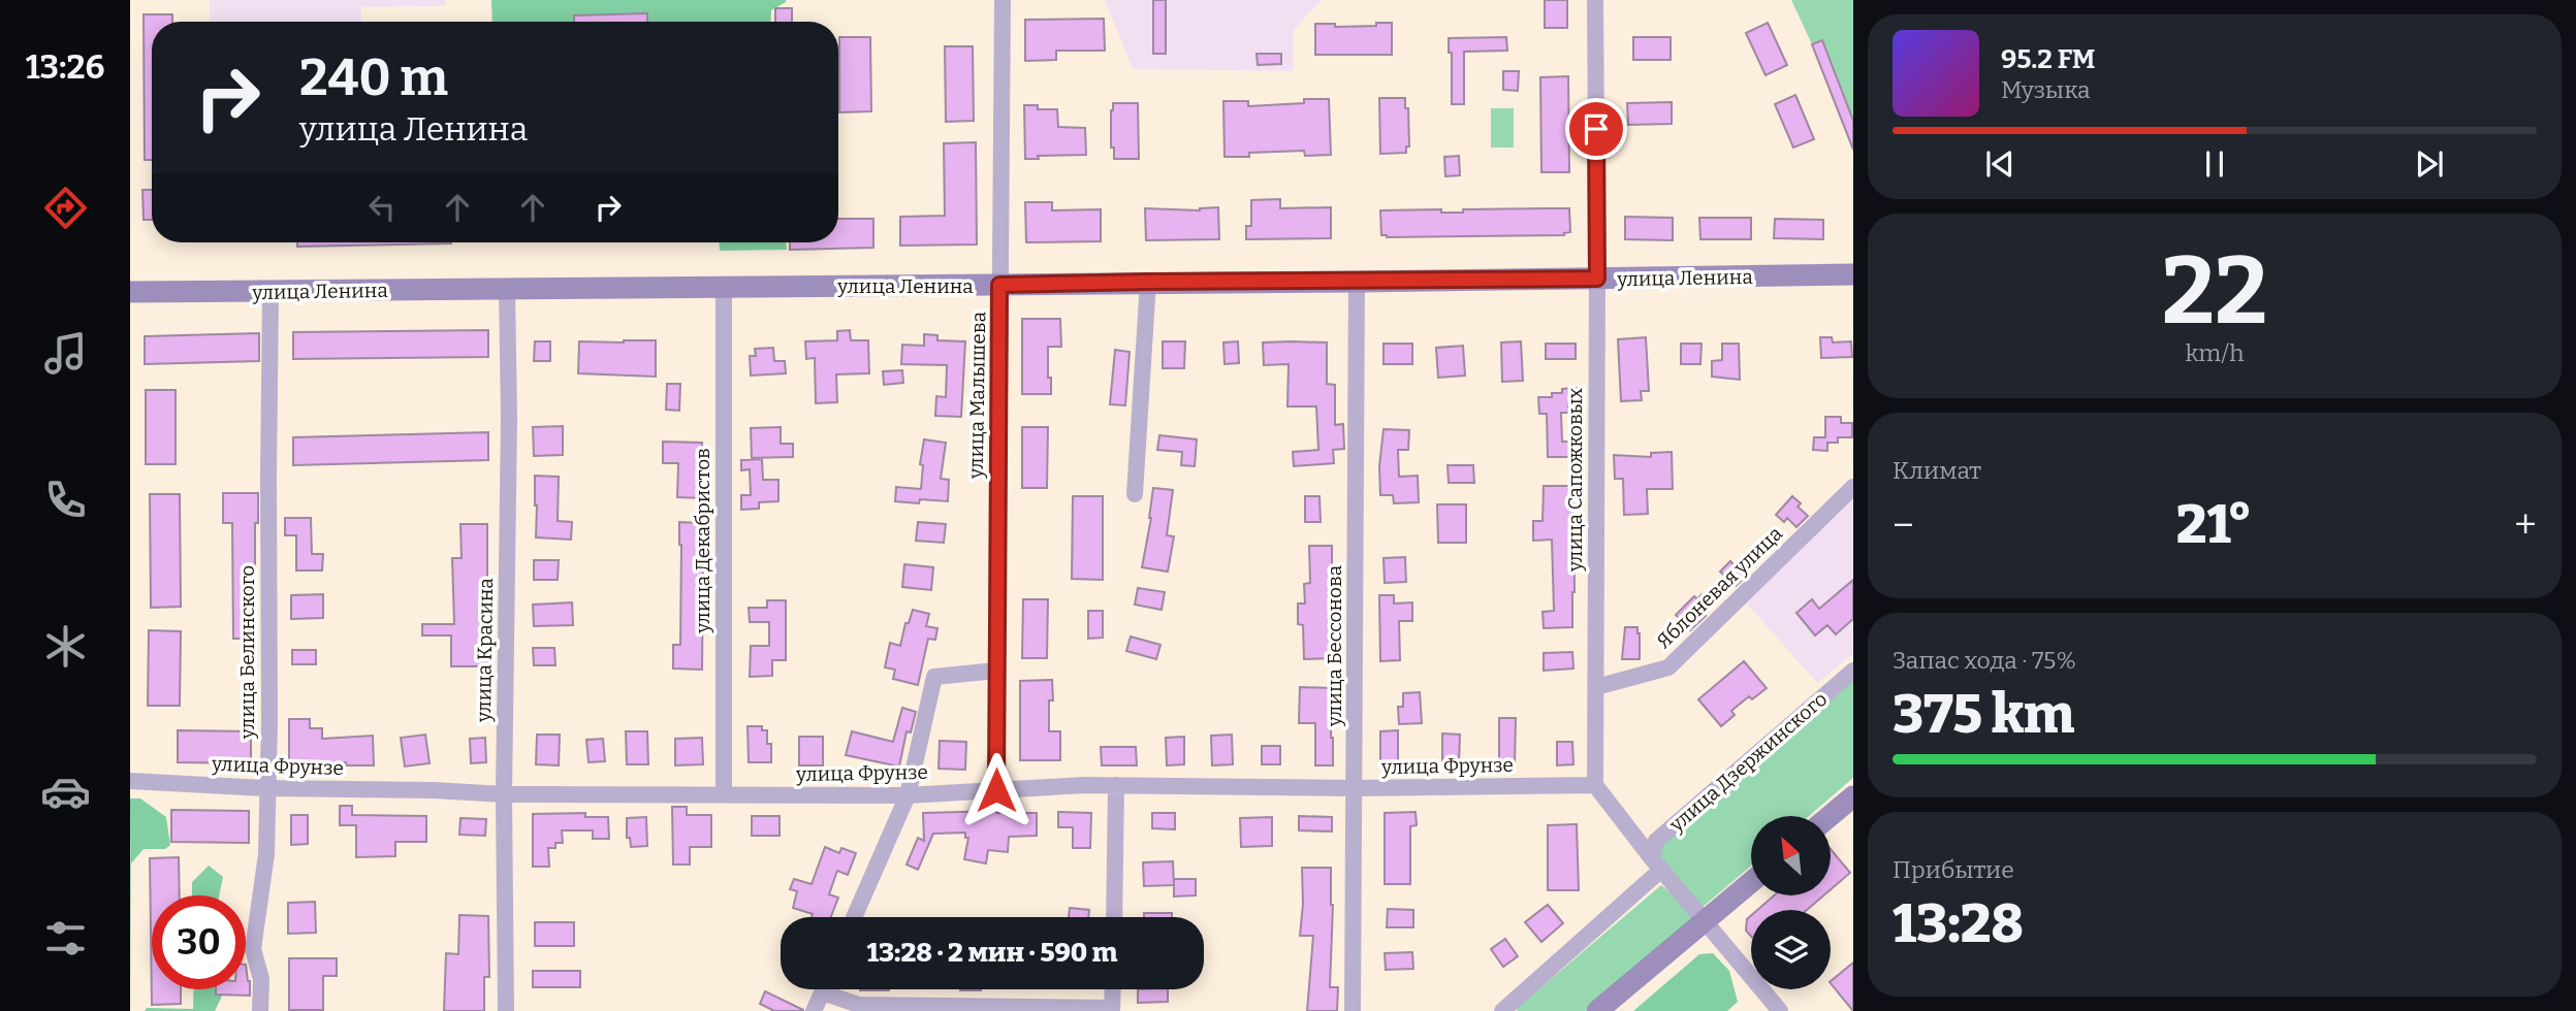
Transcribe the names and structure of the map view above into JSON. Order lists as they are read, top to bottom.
{
  "streets": {
    "main road": ["улица Ленина"],
    "street": [
      "улица Малышева",
      "улица Сапожковых",
      "улица Декабристов",
      "Яблоневая улица",
      "улица Бессонова",
      "улица Красина",
      "улица Белинского",
      "улица Дзержинского",
      "улица Фрунзе"
    ]
  },
  "crossings": [
    ["улица Ленина", "улица Малышева"],
    ["улица Ленина", "улица Сапожковых"],
    ["улица Ленина", "улица Декабристов"],
    ["улица Ленина", "улица Бессонова"],
    ["улица Ленина", "улица Красина"],
    ["улица Ленина", "улица Белинского"],
    ["улица Малышева", "улица Фрунзе"],
    ["улица Сапожковых", "Яблоневая улица"],
    ["улица Сапожковых", "улица Фрунзе"],
    ["улица Декабристов", "улица Фрунзе"],
    ["улица Бессонова", "улица Фрунзе"],
    ["улица Красина", "улица Фрунзе"],
    ["улица Белинского", "улица Фрунзе"]
  ],
  "north": "top left",
  "page": {
    "tabs": "13:26",
    "turn": ["240 m", "улица Ленина"],
    "song": ["95.2 FM", "Музыка"],
    "tile": [
      ["22", "km/h"],
      "Климат",
      ["Запас хода · 75%", "375 km"],
      ["Прибытие", "13:28"]
    ],
    "heat": ["−", "21°", "+"],
    "limit": "30",
    "trip": "13:28 · 2 мин · 590 m"
  }
}
